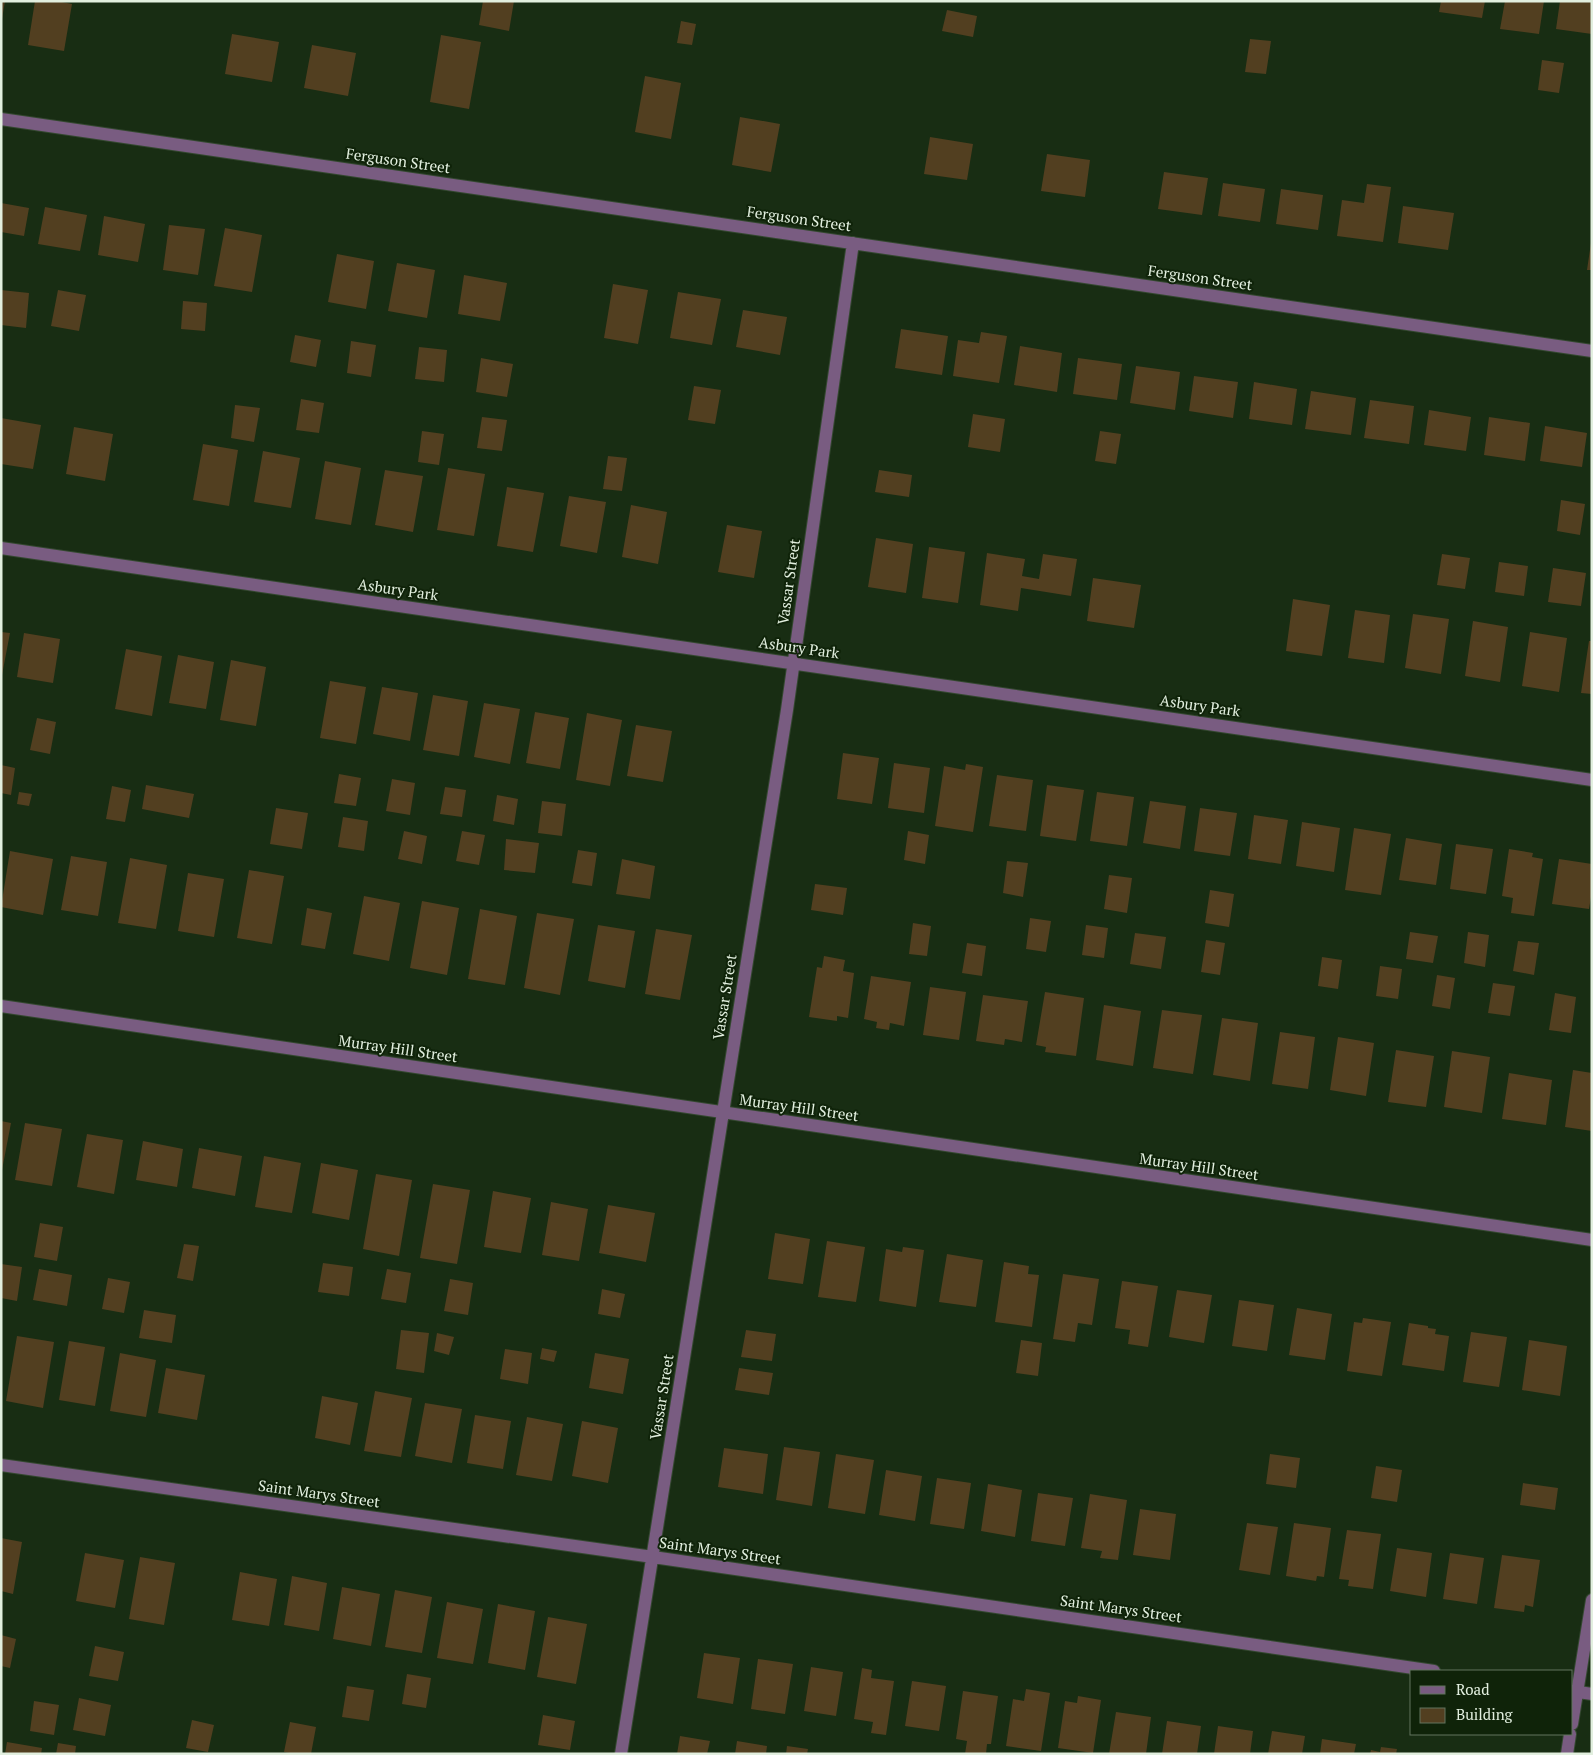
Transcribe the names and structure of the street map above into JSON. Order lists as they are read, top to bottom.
{
  "streets": {
    "street": [
      "Ferguson Street",
      "Vassar Street",
      "Asbury Park",
      "Murray Hill Street",
      "Saint Marys Street"
    ]
  },
  "crossings": [
    ["Ferguson Street", "Vassar Street"],
    ["Vassar Street", "Asbury Park"],
    ["Vassar Street", "Murray Hill Street"],
    ["Vassar Street", "Saint Marys Street"]
  ],
  "legend": ["Road", "Building"]
}
